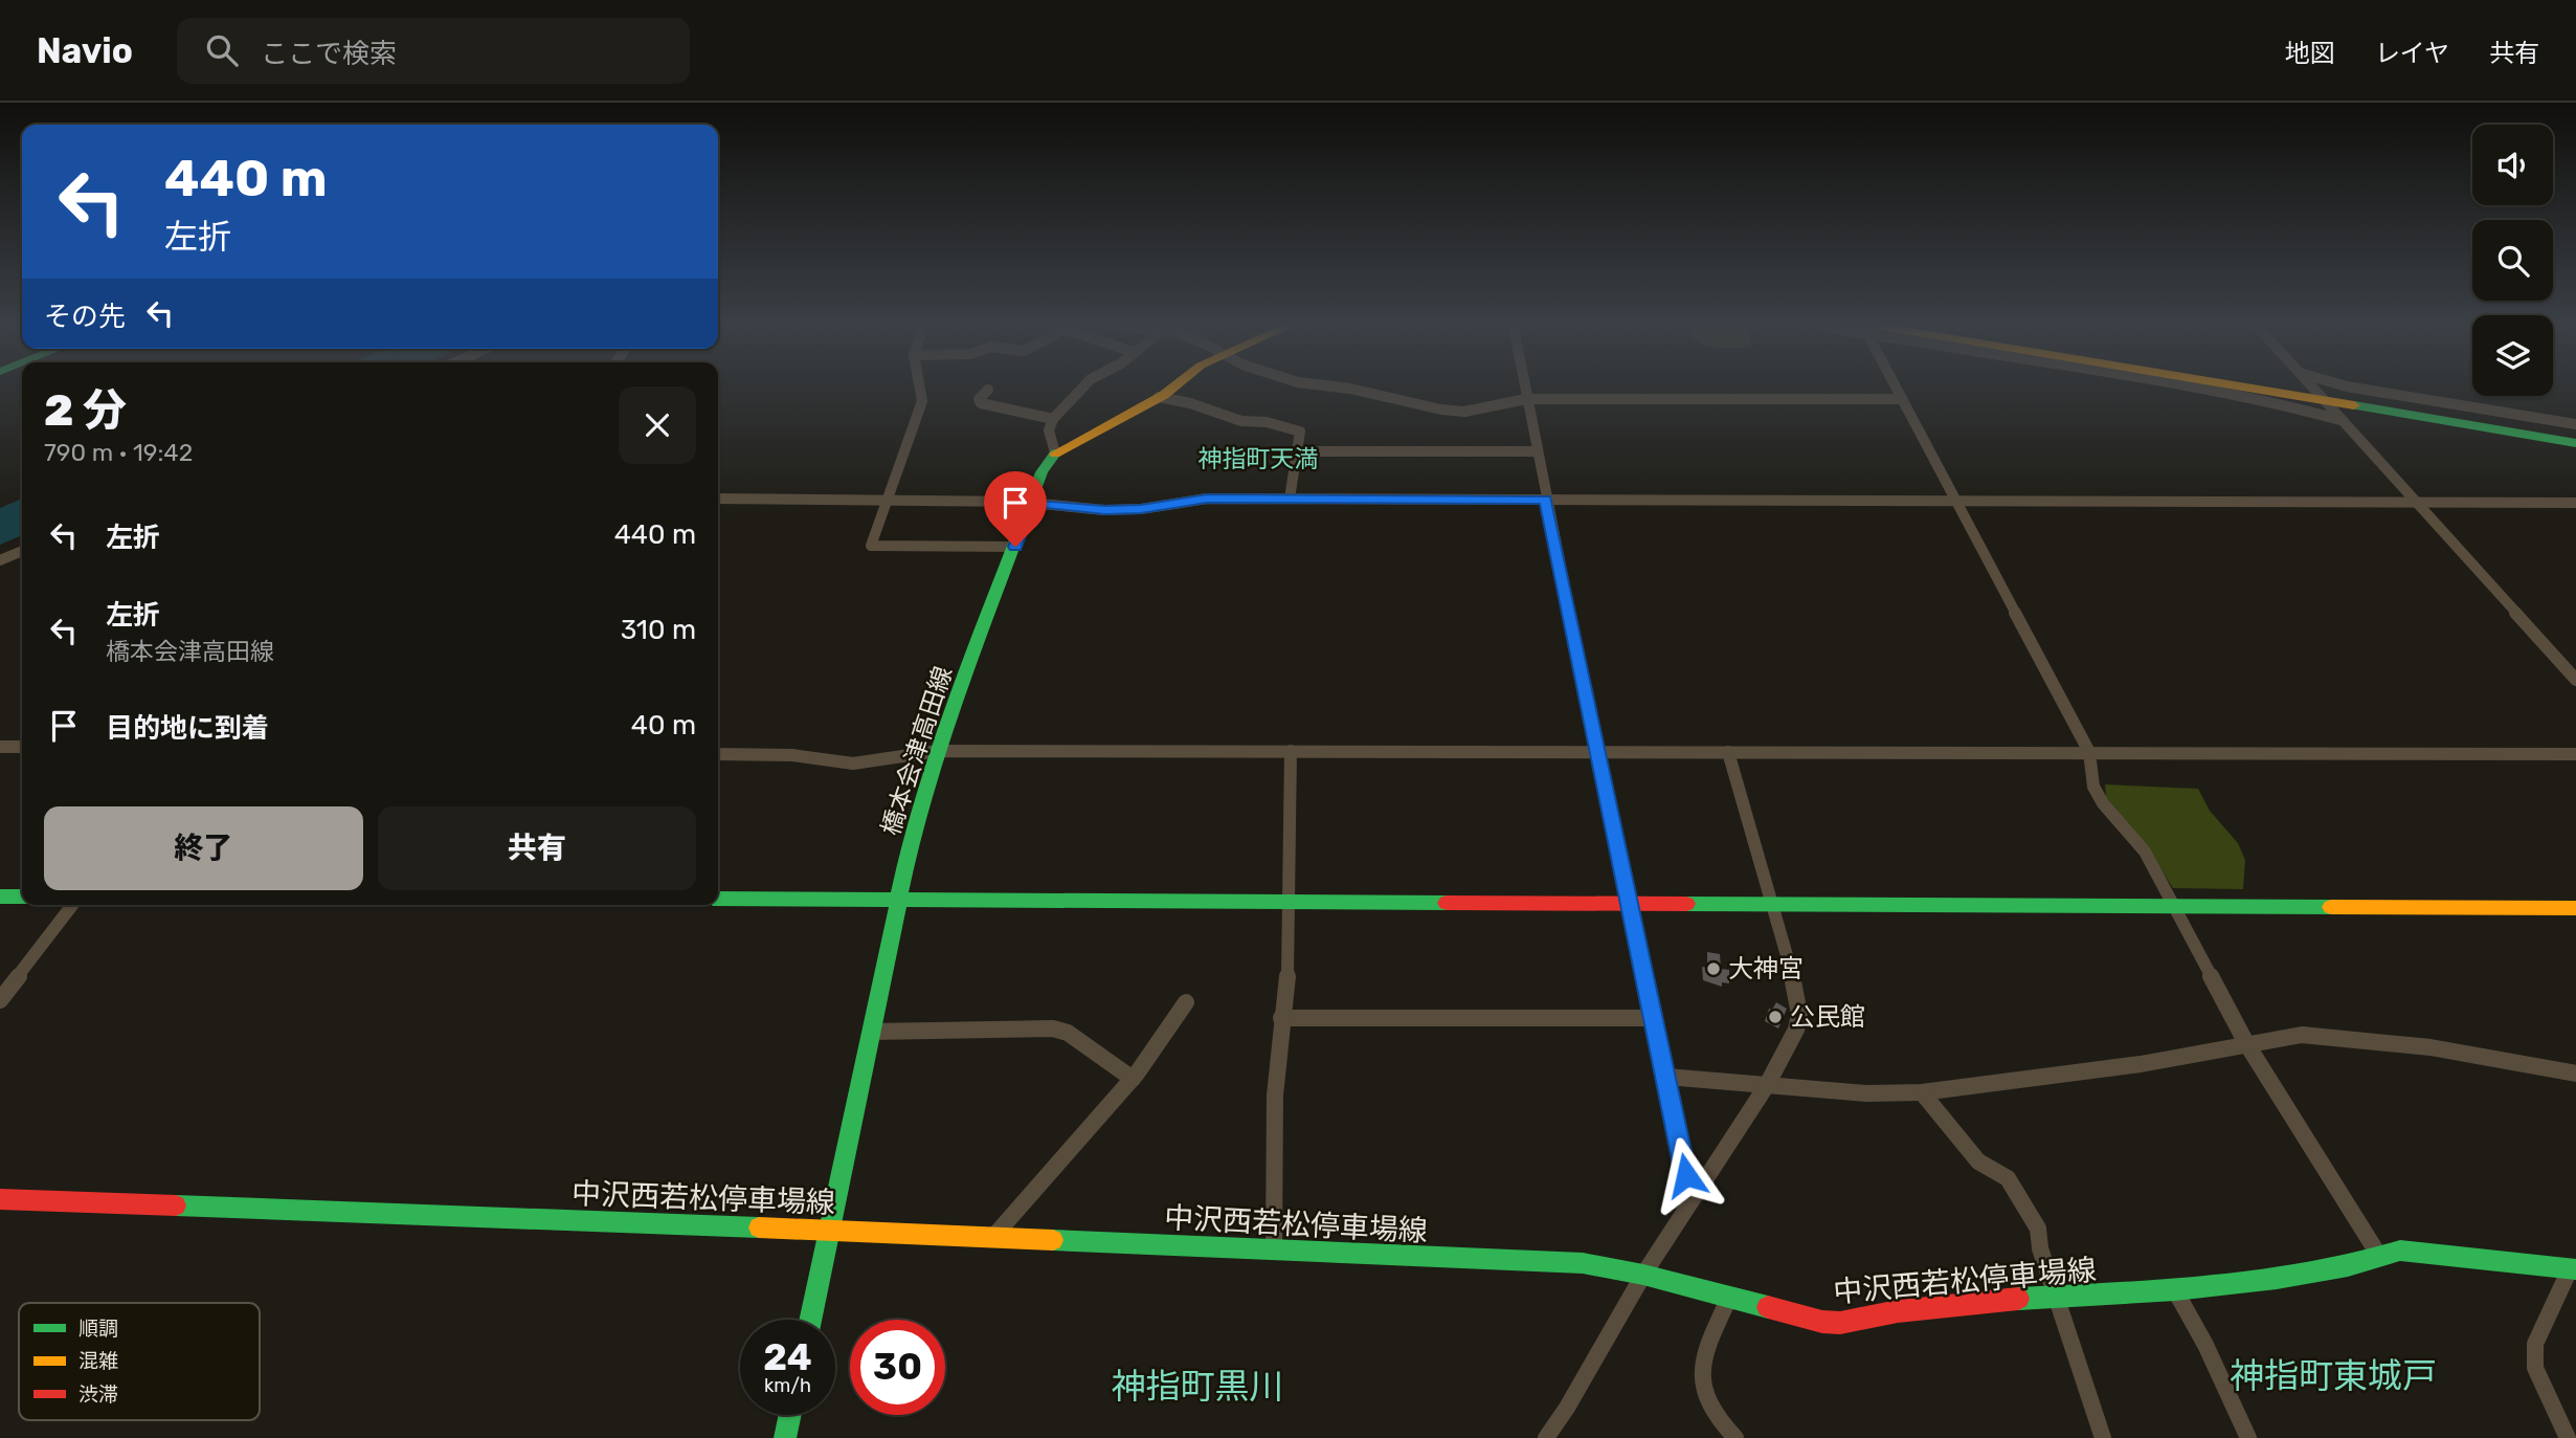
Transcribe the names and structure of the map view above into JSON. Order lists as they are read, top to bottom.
{
  "streets": {
    "main road": ["橋本会津高田線", "中沢西若松停車場線"]
  },
  "crossings": [
    ["橋本会津高田線", "中沢西若松停車場線"]
  ],
  "districts": ["神指町天満", "神指町東城戸", "神指町黒川"],
  "places": ["大神宮", "公民館"],
  "legend": ["順調", "混雑", "渋滞"],
  "page": {
    "header": "Navio",
    "search": "ここで検索",
    "nav": ["地図", "レイヤ", "共有"],
    "turn": ["440 m", "左折"],
    "then": "その先",
    "heading": ["2 分", "790 m · 19:42"],
    "list": [
      {
        "name": "左折",
        "value": "440 m"
      },
      {
        "name": "左折",
        "note": "橋本会津高田線",
        "value": "310 m"
      },
      {
        "name": "目的地に到着",
        "value": "40 m"
      }
    ],
    "buttons": ["終了", "共有"],
    "speed": "24 km/h",
    "limit": "30"
  }
}
